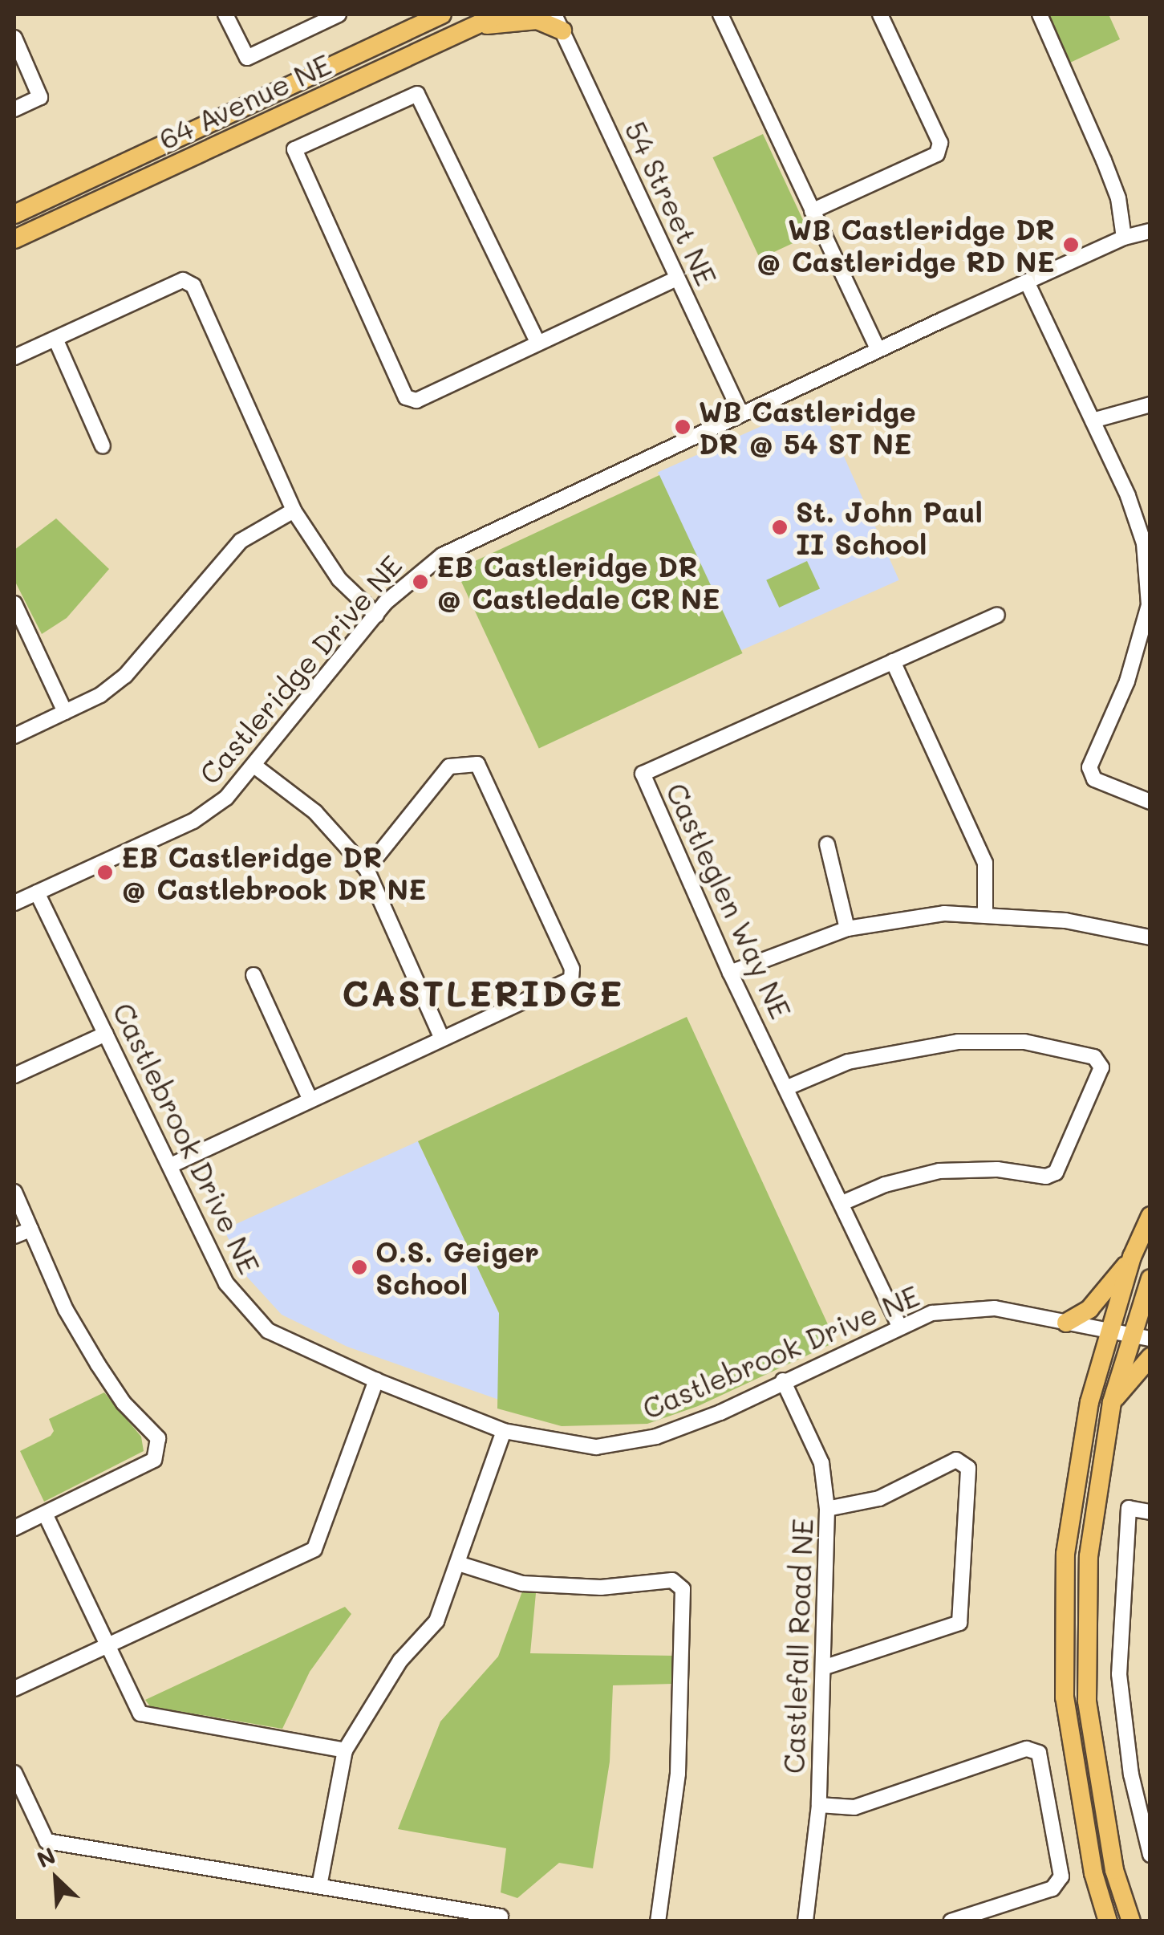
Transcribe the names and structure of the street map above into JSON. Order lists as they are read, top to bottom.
{
  "streets": {
    "main road": ["64 Avenue NE"],
    "street": [
      "54 Street NE",
      "Castleridge Drive NE",
      "Castleglen Way NE",
      "Castlebrook Drive NE",
      "Castlefall Road NE"
    ]
  },
  "crossings": [
    ["54 Street NE", "Castleridge Drive NE"],
    ["Castleridge Drive NE", "Castlebrook Drive NE"],
    ["Castleglen Way NE", "Castlebrook Drive NE"],
    ["Castlebrook Drive NE", "Castlefall Road NE"]
  ],
  "districts": ["CASTLERIDGE"],
  "places": [
    "WB Castleridge DR @ Castleridge RD NE",
    "WB Castleridge DR @ 54 ST NE",
    "St. John Paul II School",
    "EB Castleridge DR @ Castledale CR NE",
    "EB Castleridge DR @ Castlebrook DR NE",
    "O.S. Geiger School"
  ],
  "north": "top left"
}
